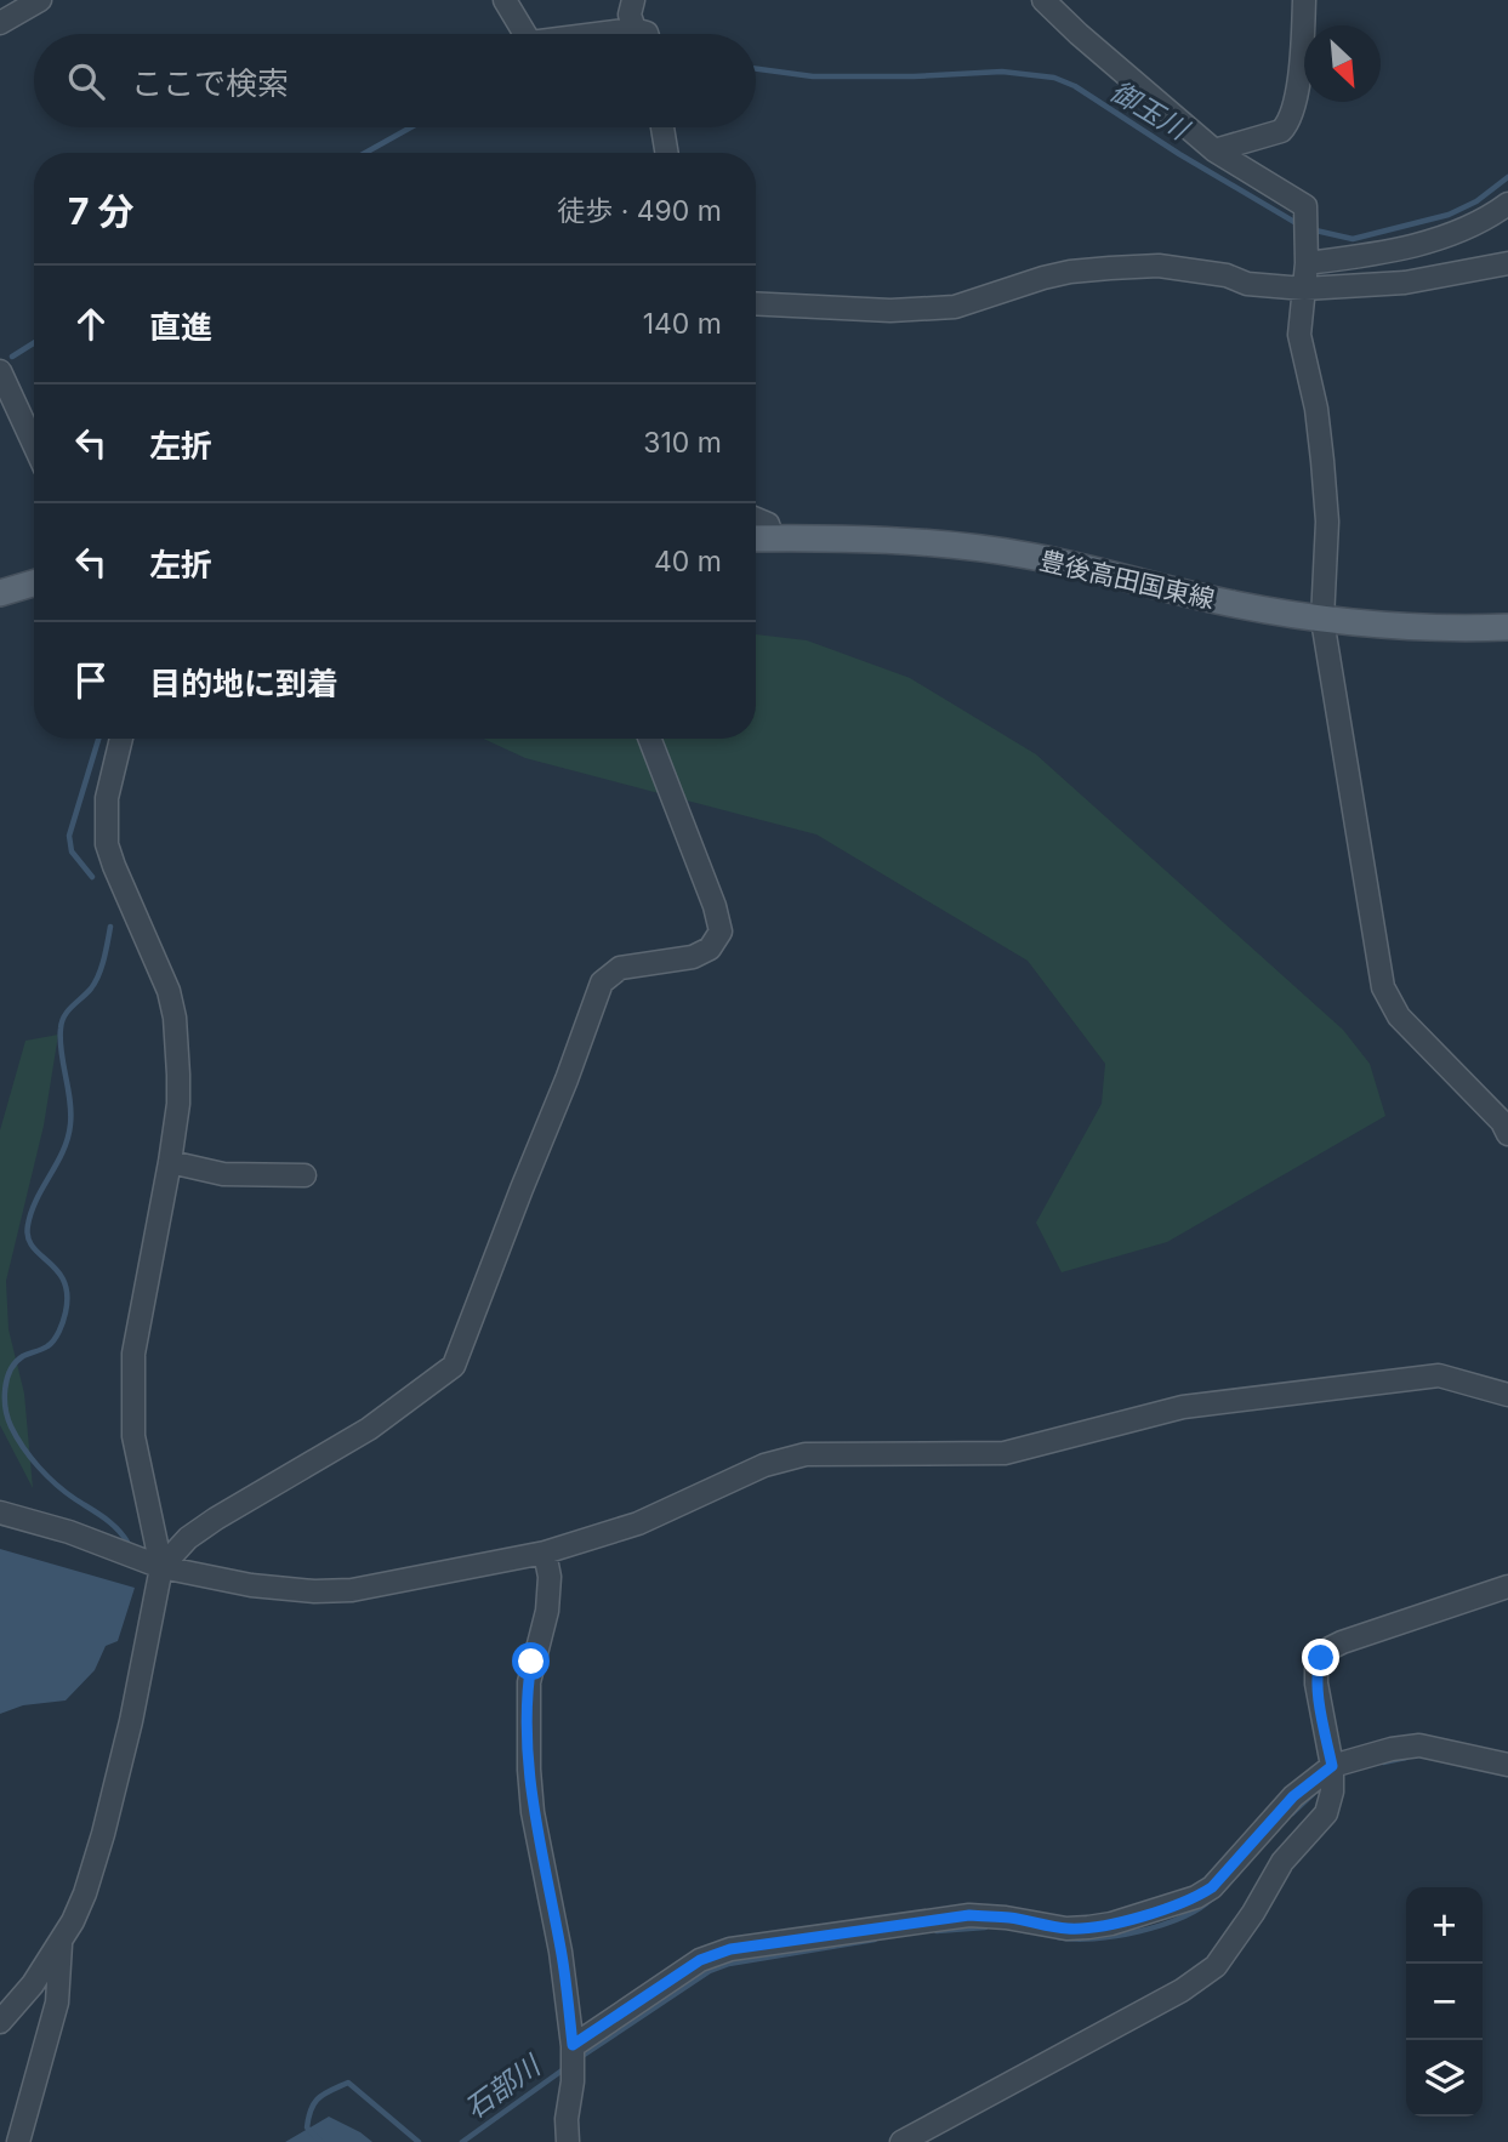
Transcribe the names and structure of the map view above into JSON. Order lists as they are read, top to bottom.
{
  "streets": {
    "main road": ["豊後高田国東線"]
  },
  "water": ["御玉川", "石部川"],
  "north": "bottom right",
  "page": {
    "search": "ここで検索",
    "heading": ["7 分", "徒歩 · 490 m"],
    "list": [
      ["直進", "140 m"],
      ["左折", "310 m"],
      ["左折", "40 m"],
      "目的地に到着"
    ],
    "map_buttons": ["+", "−"]
  }
}
